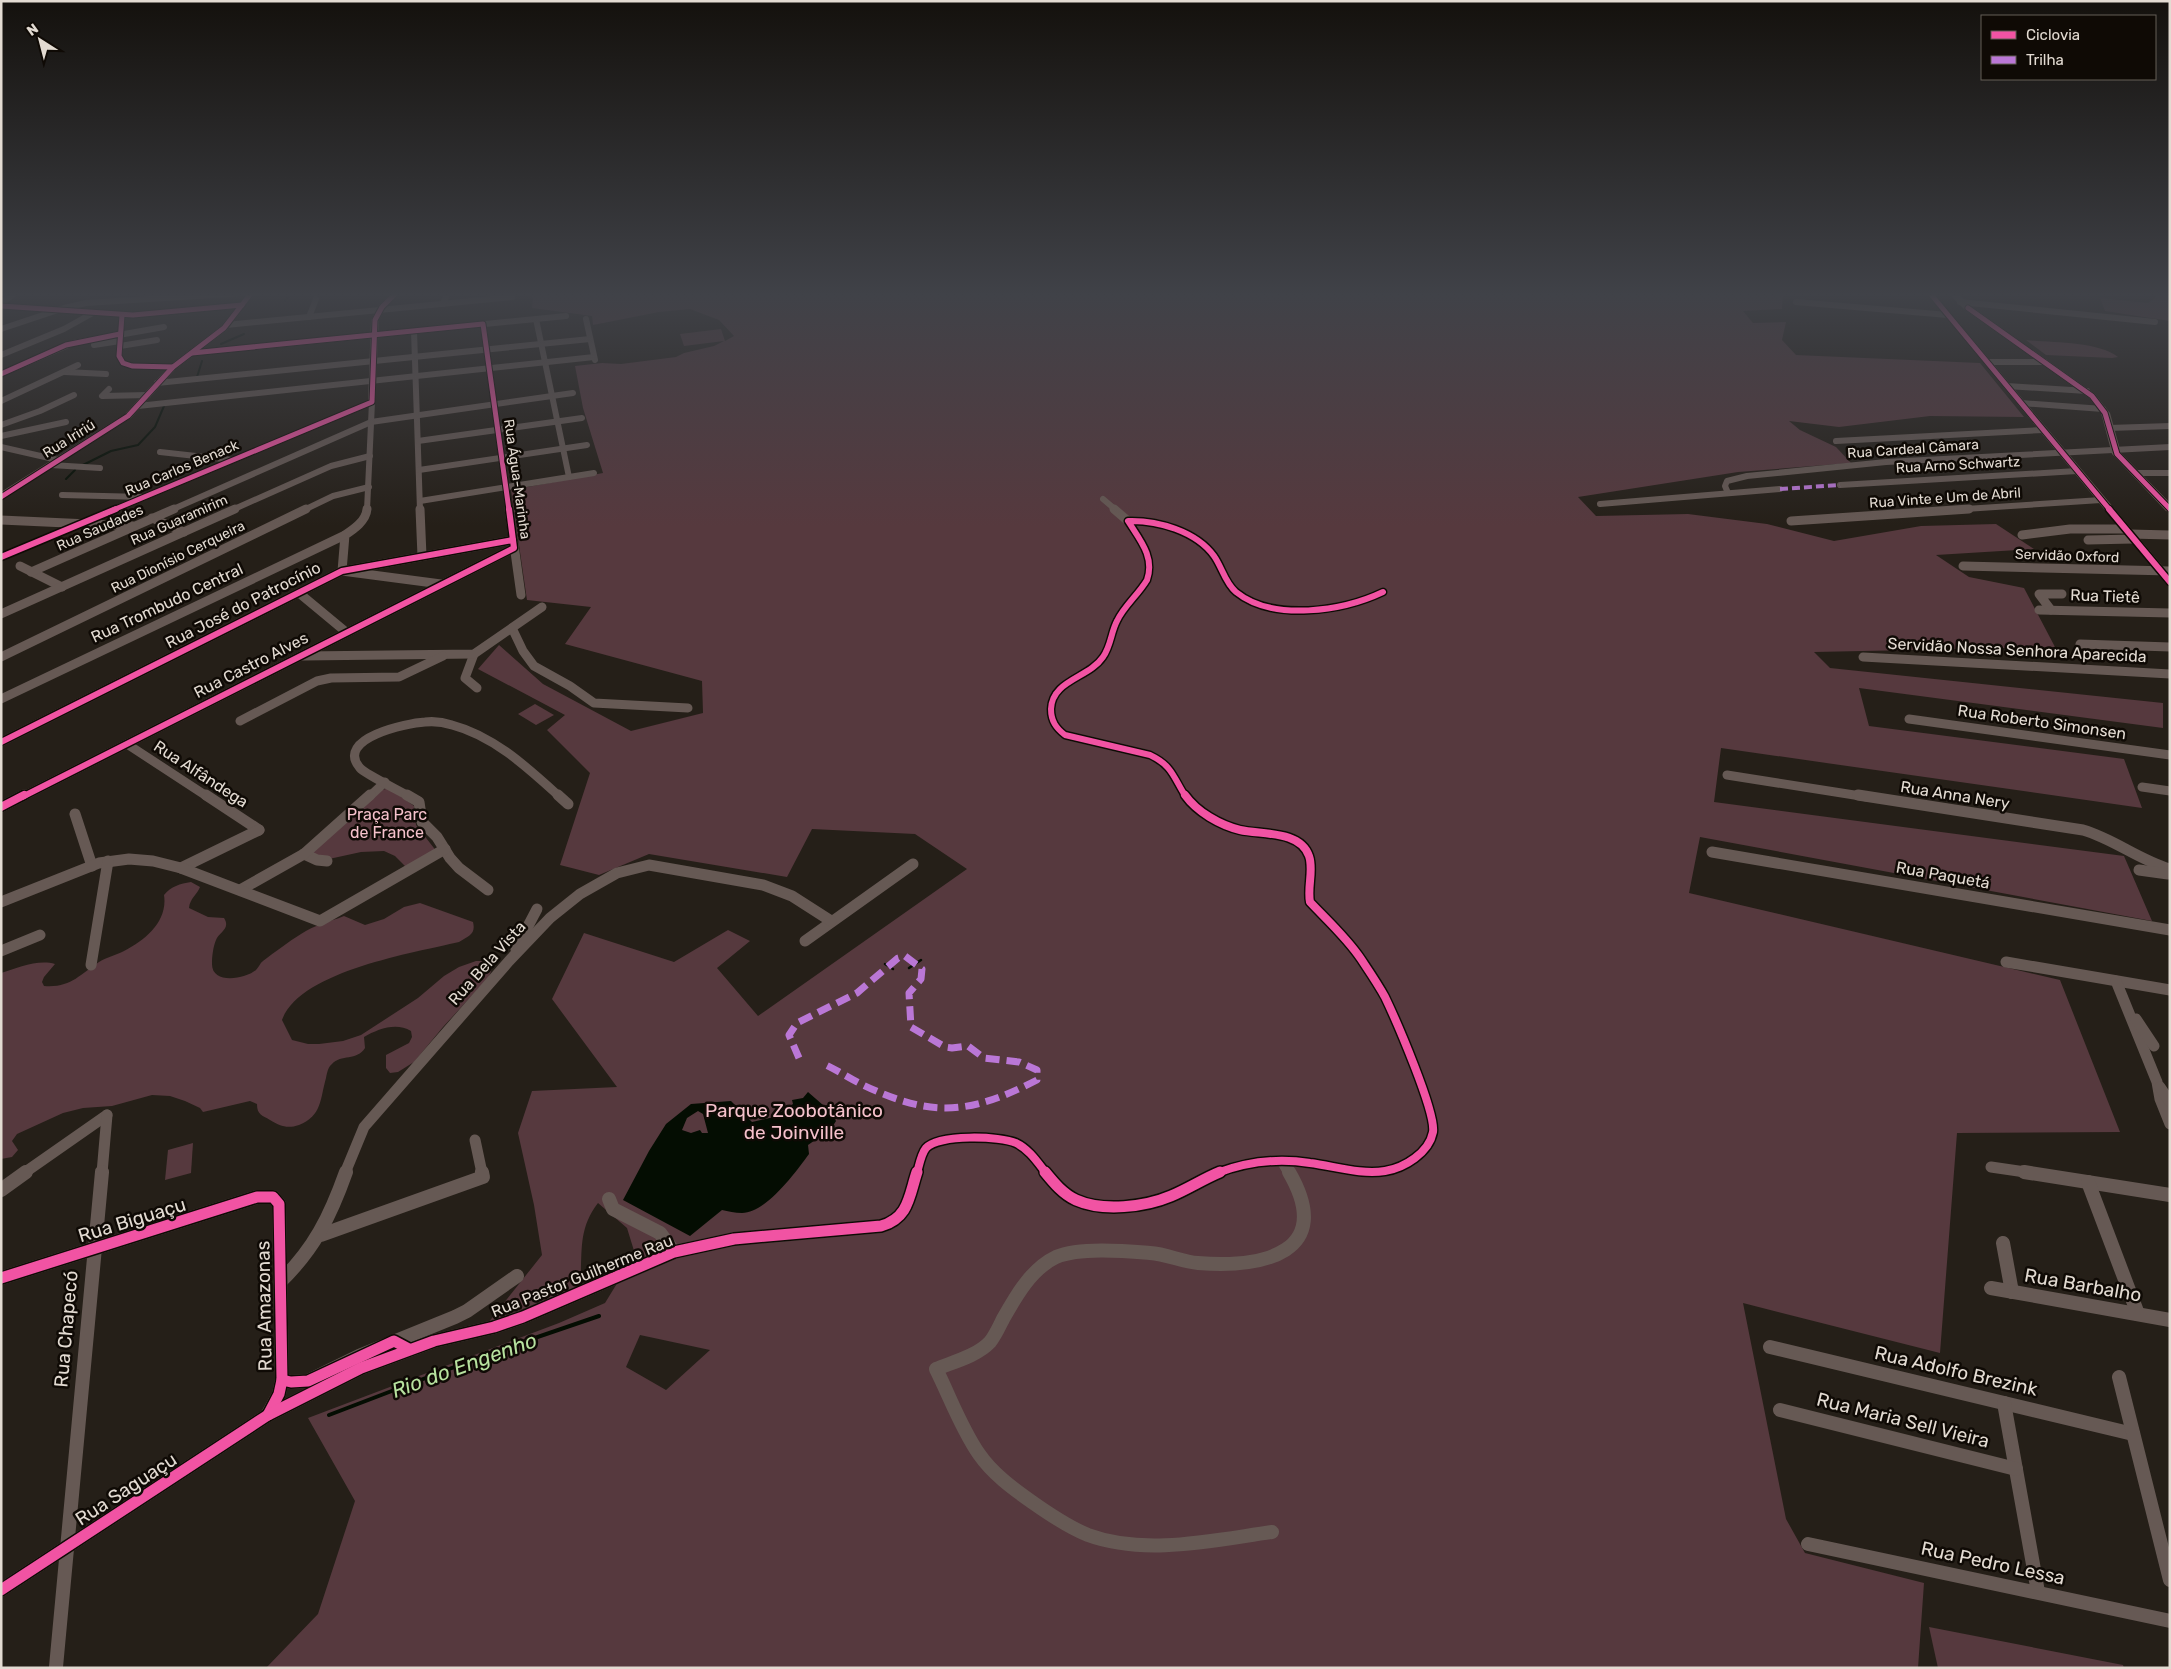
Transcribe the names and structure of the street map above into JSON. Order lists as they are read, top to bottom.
{
  "streets": {
    "main road": ["Rua Iririú", "Rua Carlos Benack"],
    "street": [
      "Rua Cardeal Câmara",
      "Rua Arno Schwartz",
      "Rua Água-Marinha",
      "Rua Vinte e Um de Abril",
      "Rua Guaramirim",
      "Rua Saudades",
      "Servidão Oxford",
      "Rua Dionísio Cerqueira",
      "Rua Tietê",
      "Rua Trombudo Central",
      "Rua José do Patrocínio",
      "Servidão Nossa Senhora Aparecida",
      "Rua Castro Alves",
      "Rua Roberto Simonsen",
      "Rua Alfândega",
      "Rua Anna Nery",
      "Rua Paquetá",
      "Rua Bela Vista",
      "Rua Biguaçu",
      "Rua Pastor Guilherme Rau",
      "Rua Barbalho",
      "Rua Amazonas",
      "Rua Chapecó",
      "Rua Adolfo Brezink",
      "Rua Maria Sell Vieira",
      "Rua Saguaçu",
      "Rua Pedro Lessa"
    ]
  },
  "crossings": [
    ["Rua Carlos Benack", "Rua Trombudo Central"],
    ["Rua Água-Marinha", "Rua Saudades"],
    ["Rua Água-Marinha", "Rua José do Patrocínio"],
    ["Rua Água-Marinha", "Rua Castro Alves"],
    ["Rua Guaramirim", "Rua Trombudo Central"],
    ["Rua Saudades", "Rua Trombudo Central"],
    ["Rua Dionísio Cerqueira", "Rua Trombudo Central"],
    ["Rua José do Patrocínio", "Rua Castro Alves"],
    ["Rua Castro Alves", "Rua Alfândega"],
    ["Rua Bela Vista", "Rua Amazonas"],
    ["Rua Biguaçu", "Rua Amazonas"],
    ["Rua Biguaçu", "Rua Chapecó"],
    ["Rua Pastor Guilherme Rau", "Rua Amazonas"],
    ["Rua Pastor Guilherme Rau", "Rua Saguaçu"],
    ["Rua Amazonas", "Rua Saguaçu"],
    ["Rua Chapecó", "Rua Saguaçu"]
  ],
  "water": ["Rio do Engenho"],
  "parks": ["Praça Parc de France", "Parque Zoobotânico de Joinville"],
  "legend": ["Ciclovia", "Trilha"],
  "north": "top left"
}
